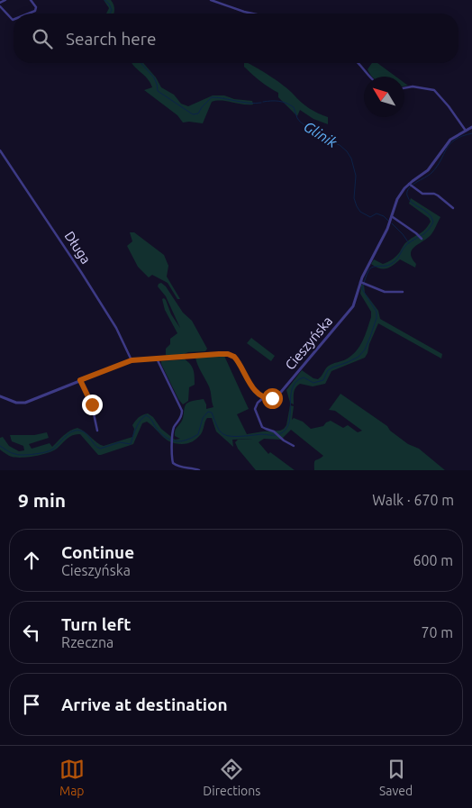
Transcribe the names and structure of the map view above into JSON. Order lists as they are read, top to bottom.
{
  "streets": {
    "street": ["Długa", "Cieszyńska"]
  },
  "water": ["Glinik"],
  "north": "top left",
  "page": {
    "search": "Search here",
    "heading": ["9 min", "Walk · 670 m"],
    "list": [
      ["Continue", "Cieszyńska", "600 m"],
      ["Turn left", "Rzeczna", "70 m"],
      "Arrive at destination"
    ],
    "nav": ["Map", "Directions", "Saved"]
  }
}
